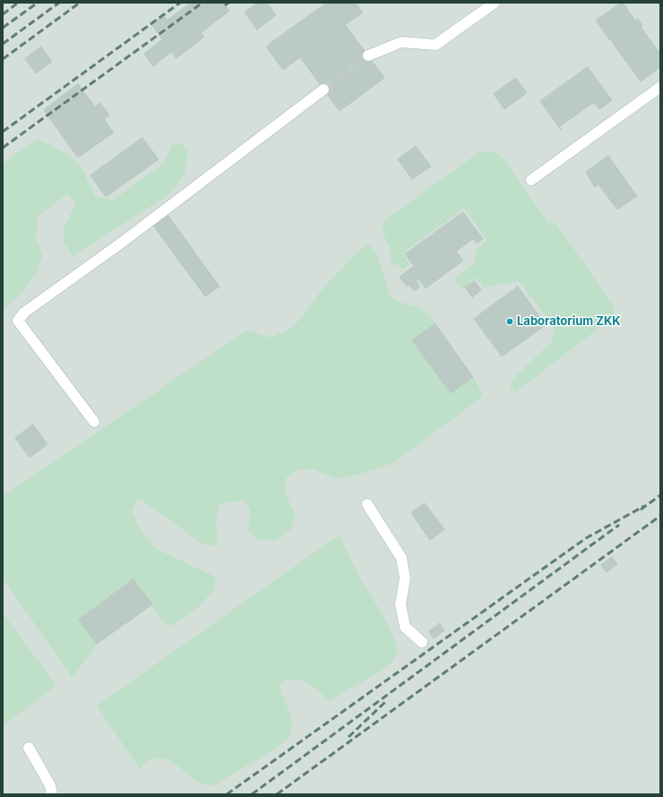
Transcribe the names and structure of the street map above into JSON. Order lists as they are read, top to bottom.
{
  "places": ["Laboratorium ZKK"]
}
